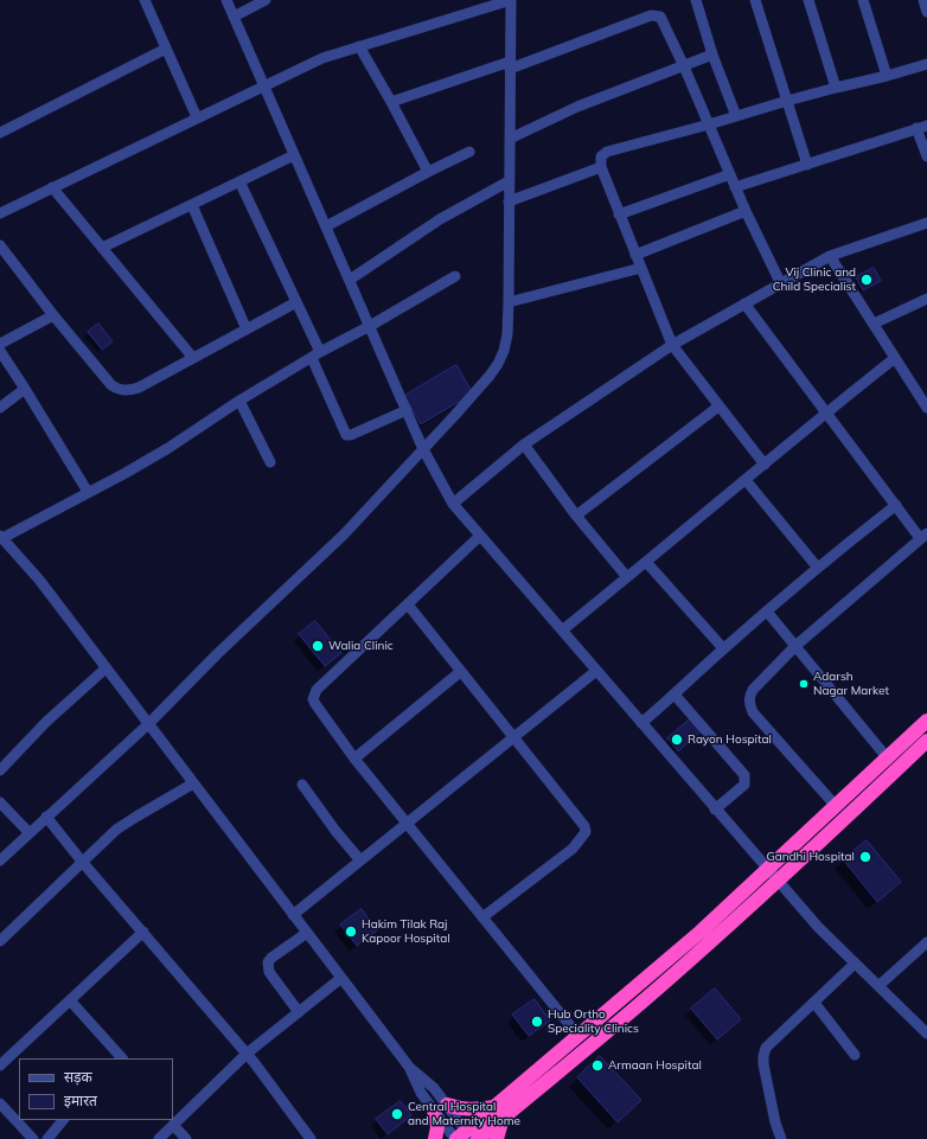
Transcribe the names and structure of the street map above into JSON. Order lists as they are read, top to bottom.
{
  "places": [
    "Vij Clinic and Child Specialist",
    "Walia Clinic",
    "Adarsh Nagar Market",
    "Rayon Hospital",
    "Gandhi Hospital",
    "Hakim Tilak Raj Kapoor Hospital",
    "Hub Ortho Speciality Clinics",
    "Armaan Hospital",
    "Central Hospital and Maternity Home"
  ],
  "legend": ["सड़क", "इमारत"]
}
